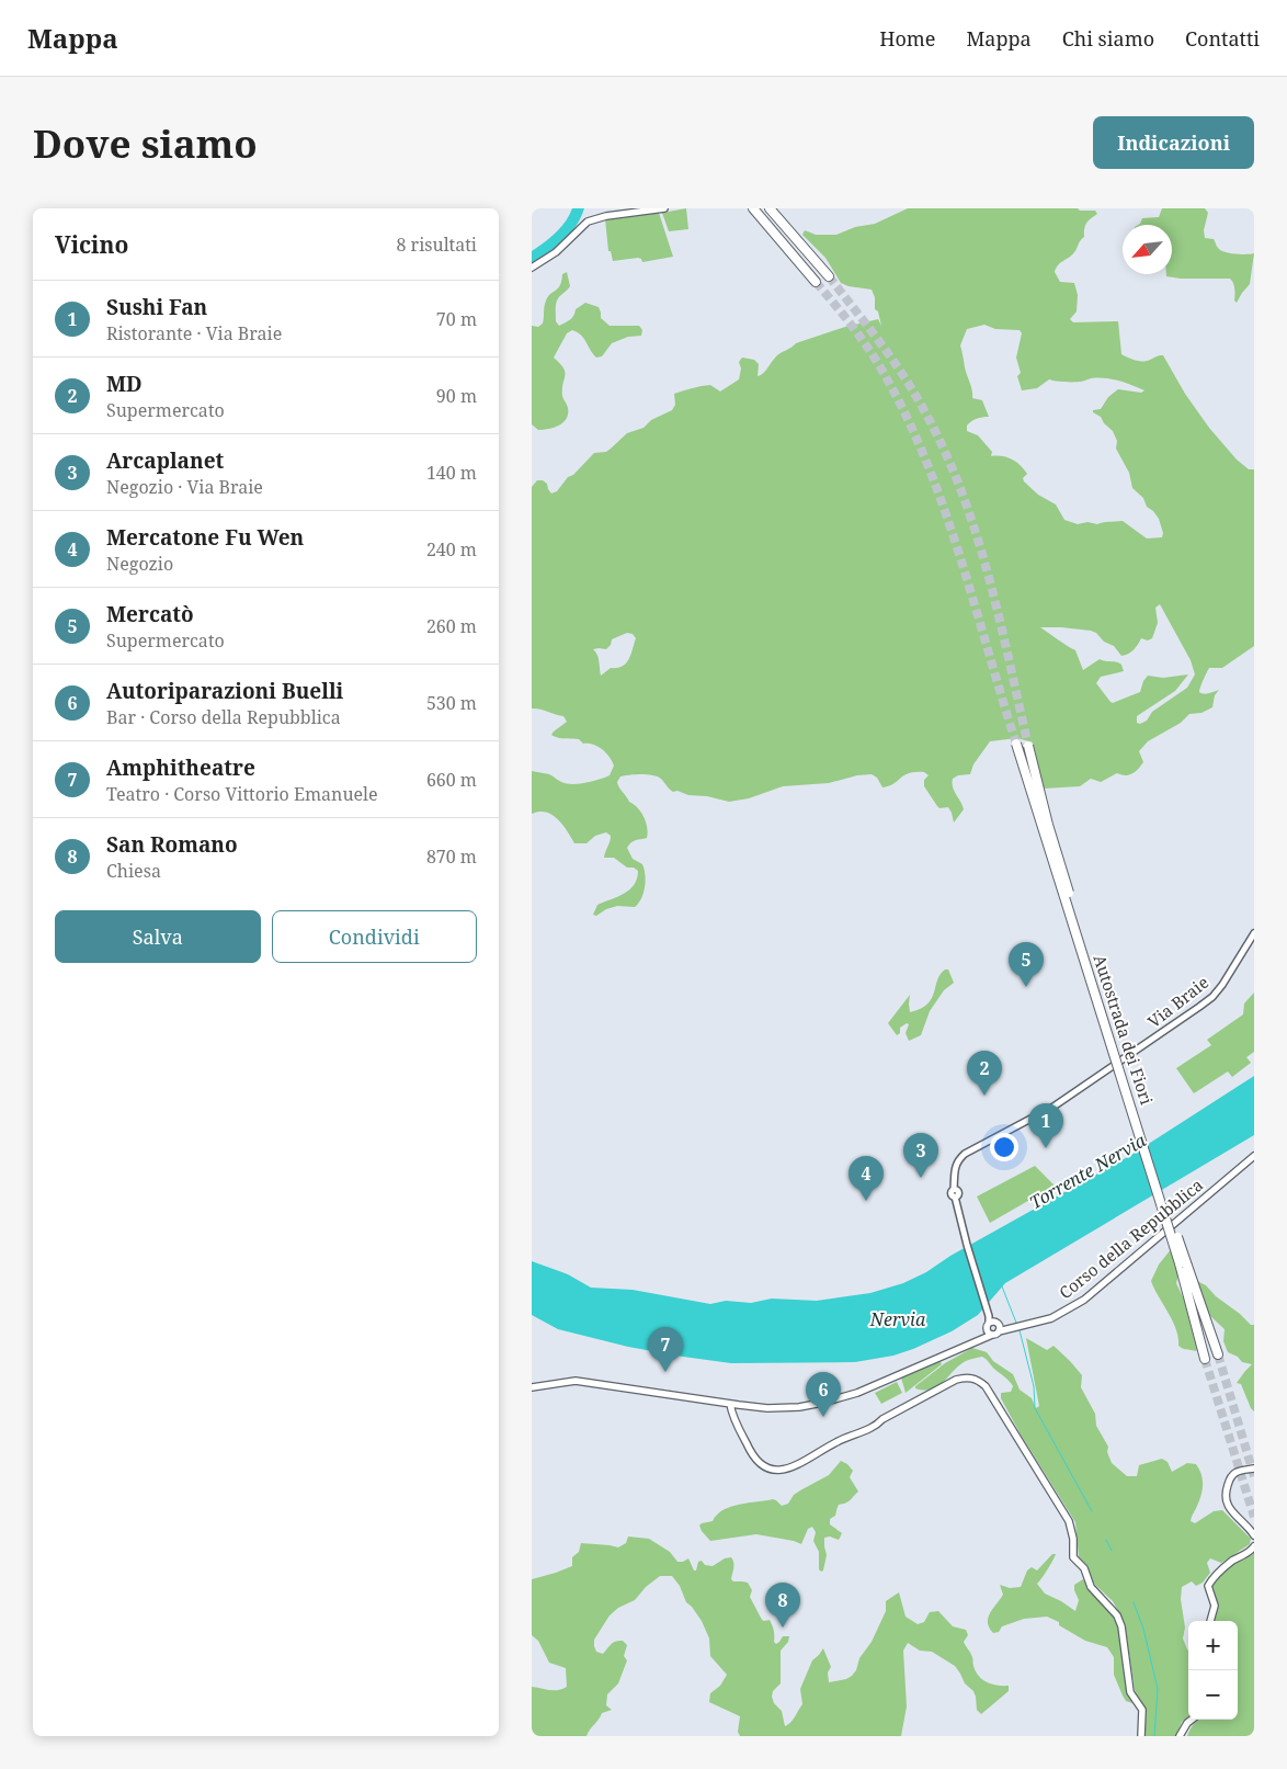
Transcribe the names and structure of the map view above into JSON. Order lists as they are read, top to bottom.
{
  "streets": {
    "highway": ["Autostrada dei Fiori"],
    "main road": ["Corso della Repubblica"],
    "street": ["Via Braie"]
  },
  "crossings": [
    ["Via Braie", "Corso della Repubblica"]
  ],
  "water": ["Torrente Nervia", "Nervia"],
  "north": "bottom left",
  "page": {
    "header": "Mappa",
    "nav": [
      "Home",
      "Mappa",
      "Chi siamo",
      "Contatti"
    ],
    "buttons": [
      "Indicazioni",
      ["Salva", "Condividi"]
    ],
    "title": "Dove siamo",
    "heading": ["Vicino", "8 risultati"],
    "list": [
      {
        "mark": "1",
        "name": "Sushi Fan",
        "note": "Ristorante · Via Braie",
        "value": "70 m"
      },
      {
        "mark": "2",
        "name": "MD",
        "note": "Supermercato",
        "value": "90 m"
      },
      {
        "mark": "3",
        "name": "Arcaplanet",
        "note": "Negozio · Via Braie",
        "value": "140 m"
      },
      {
        "mark": "4",
        "name": "Mercatone Fu Wen",
        "note": "Negozio",
        "value": "240 m"
      },
      {
        "mark": "5",
        "name": "Mercatò",
        "note": "Supermercato",
        "value": "260 m"
      },
      {
        "mark": "6",
        "name": "Autoriparazioni Buelli",
        "note": "Bar · Corso della Repubblica",
        "value": "530 m"
      },
      {
        "mark": "7",
        "name": "Amphitheatre",
        "note": "Teatro · Corso Vittorio Emanuele",
        "value": "660 m"
      },
      {
        "mark": "8",
        "name": "San Romano",
        "note": "Chiesa",
        "value": "870 m"
      }
    ],
    "pins": [
      "5",
      "2",
      "1",
      "3",
      "4",
      "7",
      "6",
      "8"
    ],
    "map_buttons": ["+", "−"]
  }
}
